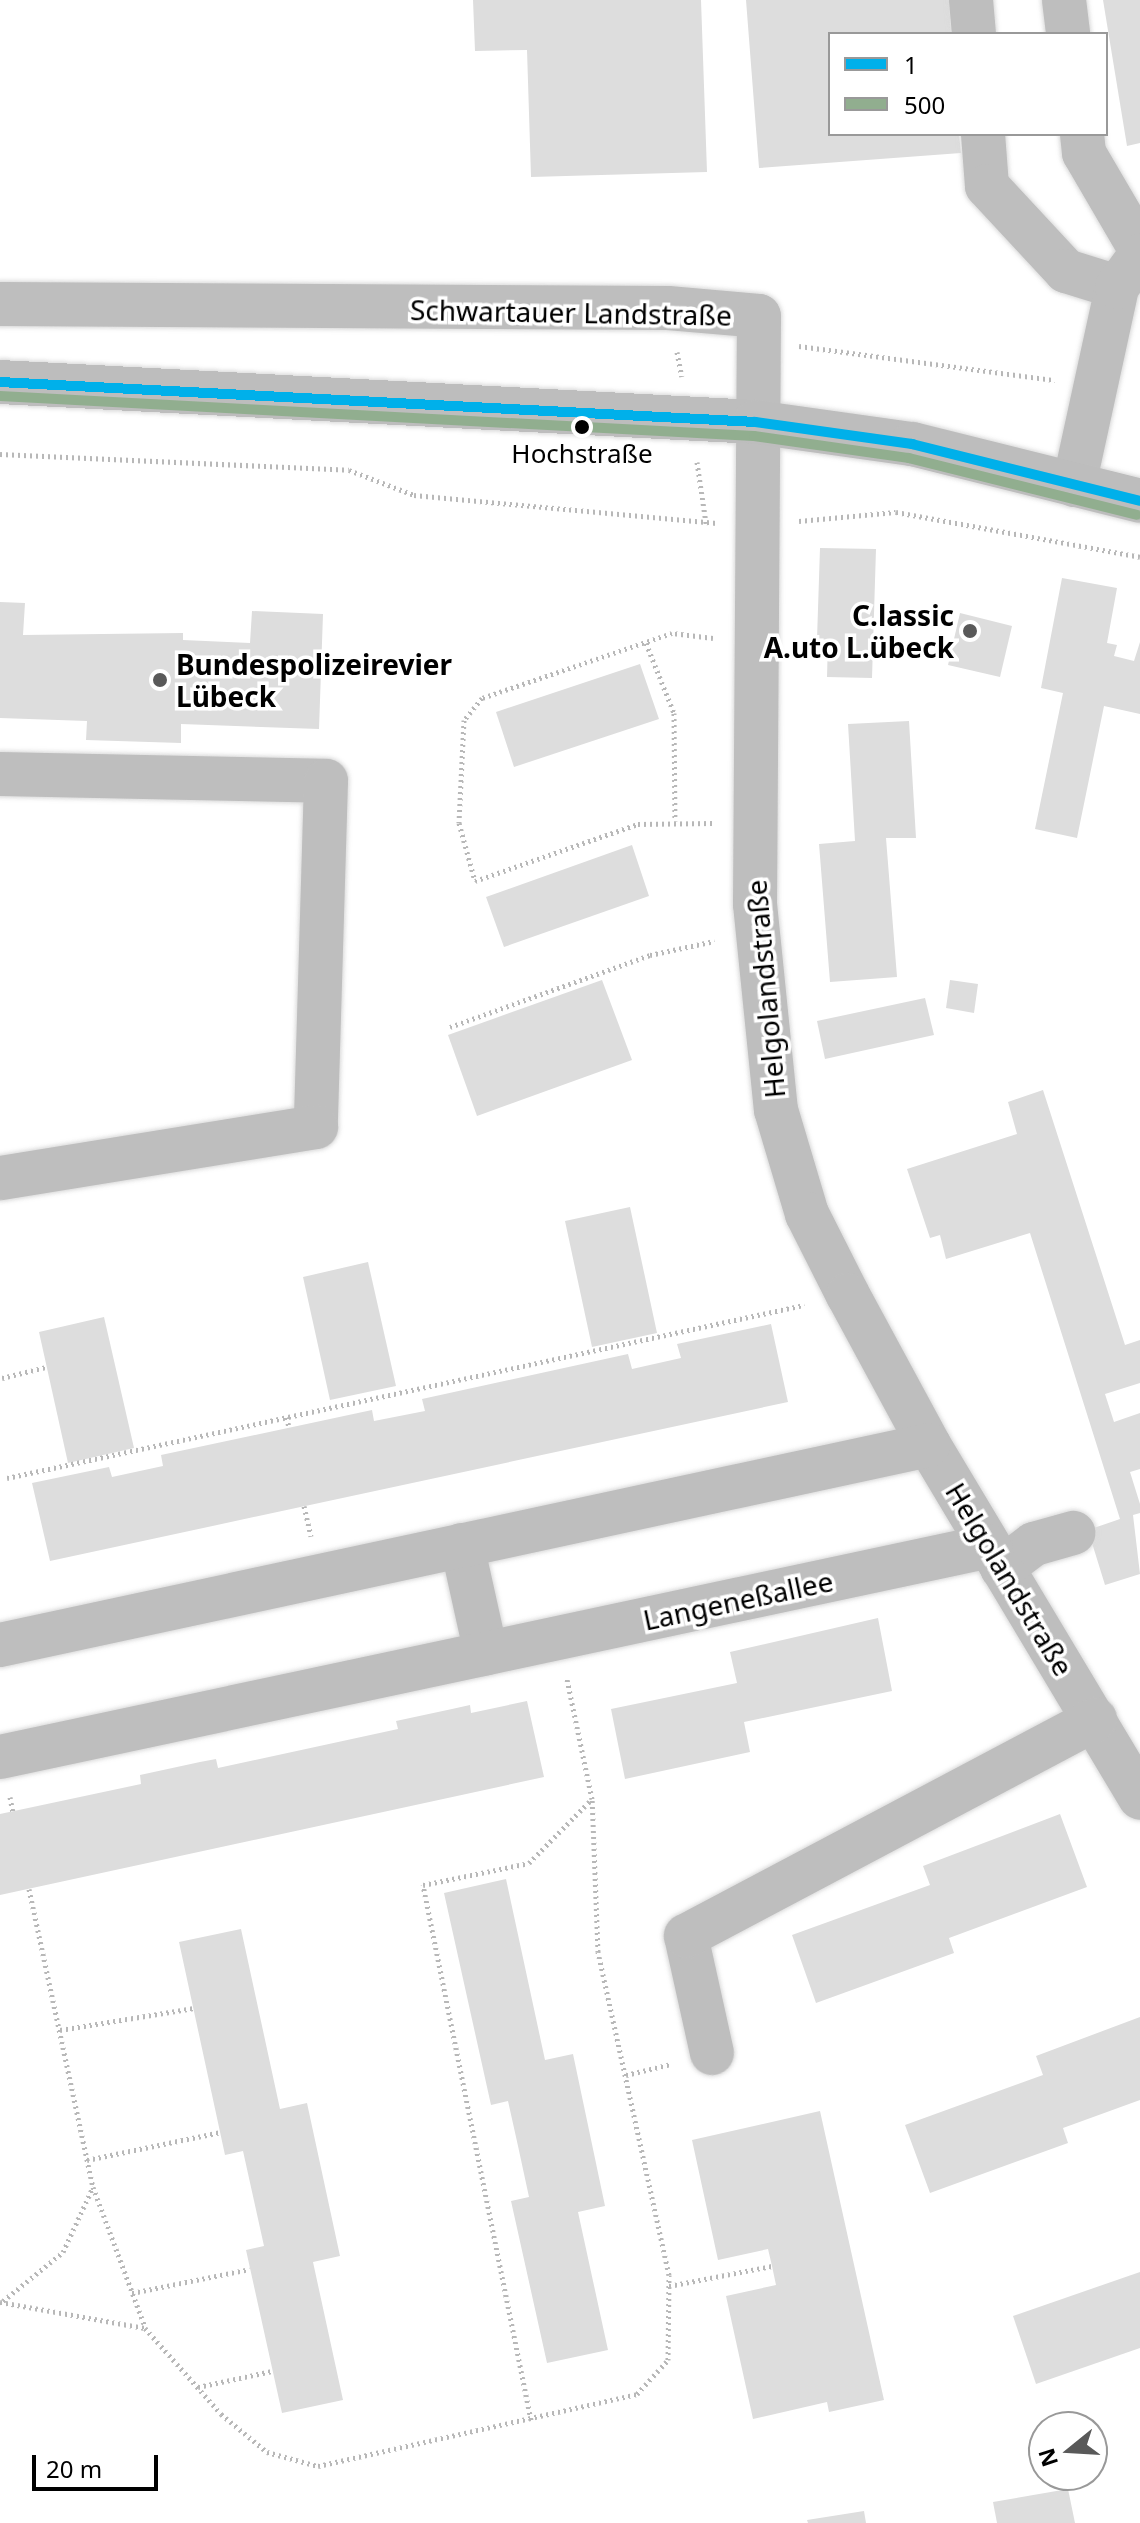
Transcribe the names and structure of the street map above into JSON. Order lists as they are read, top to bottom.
{
  "streets": {
    "street": ["Schwartauer Landstraße", "Helgolandstraße", "Langeneßallee"]
  },
  "crossings": [
    ["Schwartauer Landstraße", "Helgolandstraße"],
    ["Helgolandstraße", "Langeneßallee"]
  ],
  "places": ["Hochstraße", "C.lassic A.uto L.übeck", "Bundespolizeirevier Lübeck"],
  "lines": ["transit line 1", "transit line 500"],
  "legend": ["1", "500"],
  "scale_bar": "20 m",
  "north": "left"
}
